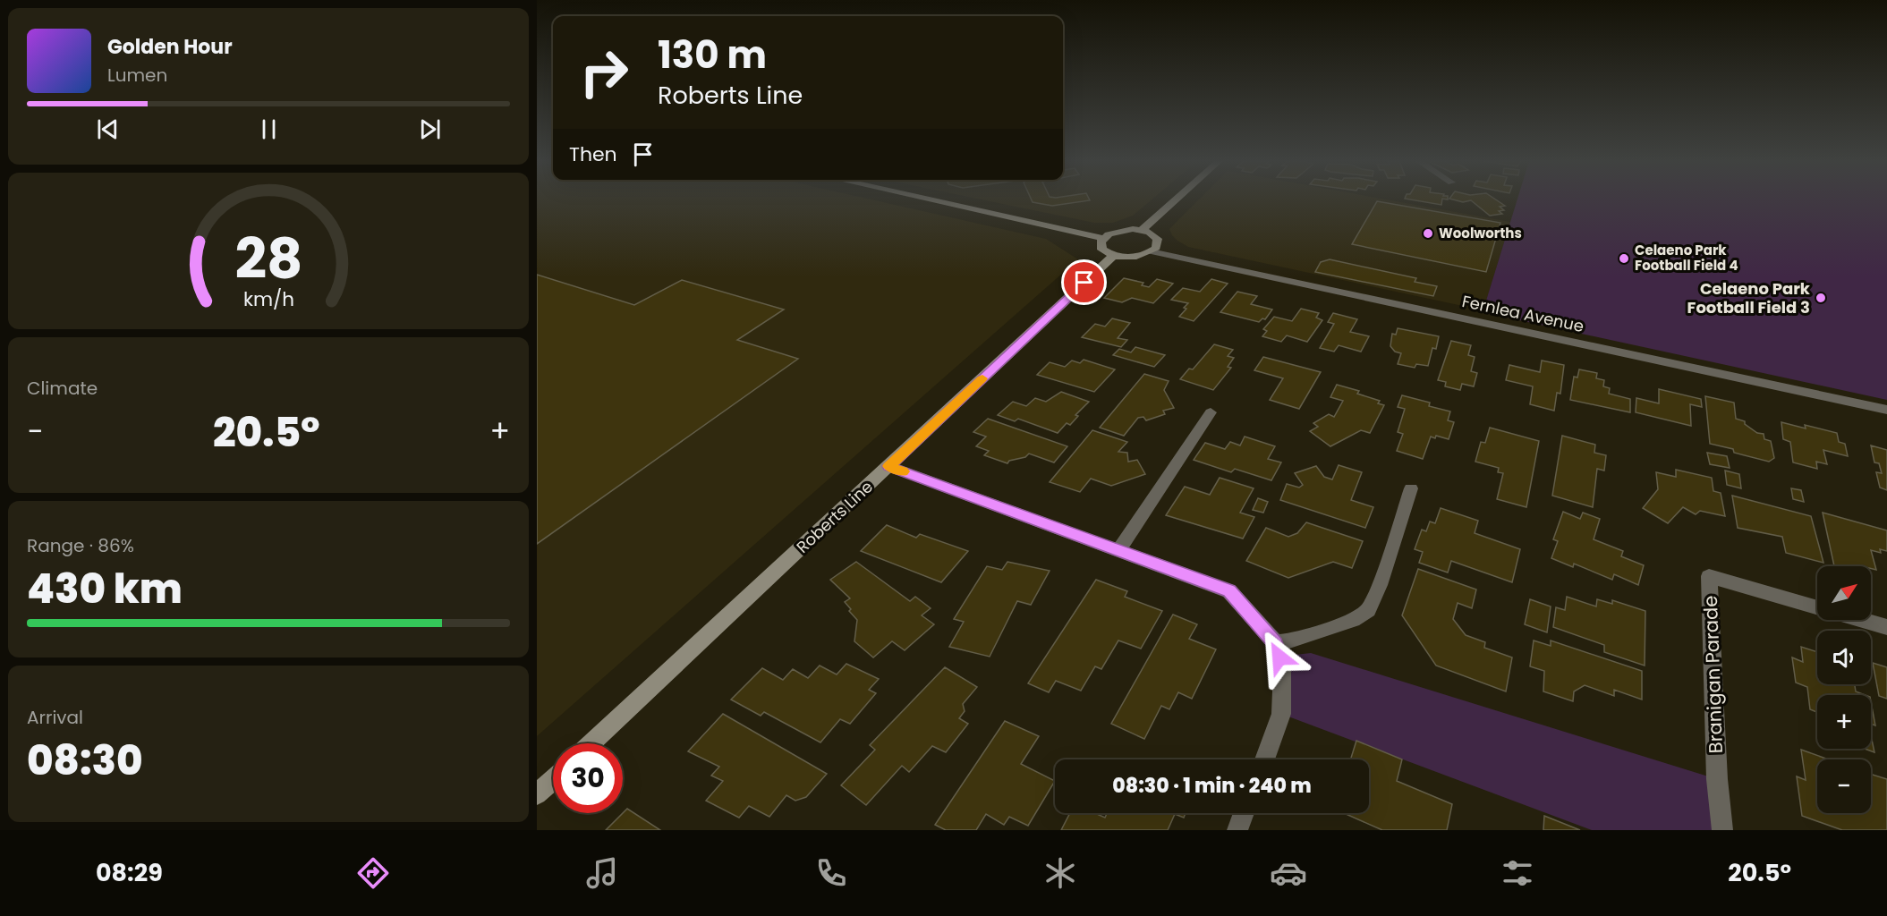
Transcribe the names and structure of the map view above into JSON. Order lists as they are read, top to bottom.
{
  "streets": {
    "main road": ["Roberts Line"],
    "street": ["Fernlea Avenue", "Branigan Parade"]
  },
  "places": ["Woolworths", "Celaeno Park Football Field 4", "Celaeno Park Football Field 3"],
  "north": "top right",
  "page": {
    "turn": ["130 m", "Roberts Line"],
    "song": ["Golden Hour", "Lumen"],
    "then": "Then",
    "tile": [
      "Climate",
      ["Range · 86%", "430 km"],
      ["Arrival", "08:30"]
    ],
    "heat": ["−", "20.5°", "+"],
    "map_buttons": ["+", "−"],
    "limit": "30",
    "trip": "08:30 · 1 min · 240 m",
    "tabs": ["08:29", "20.5°"],
    "gauge": ["28", "km/h"]
  }
}
